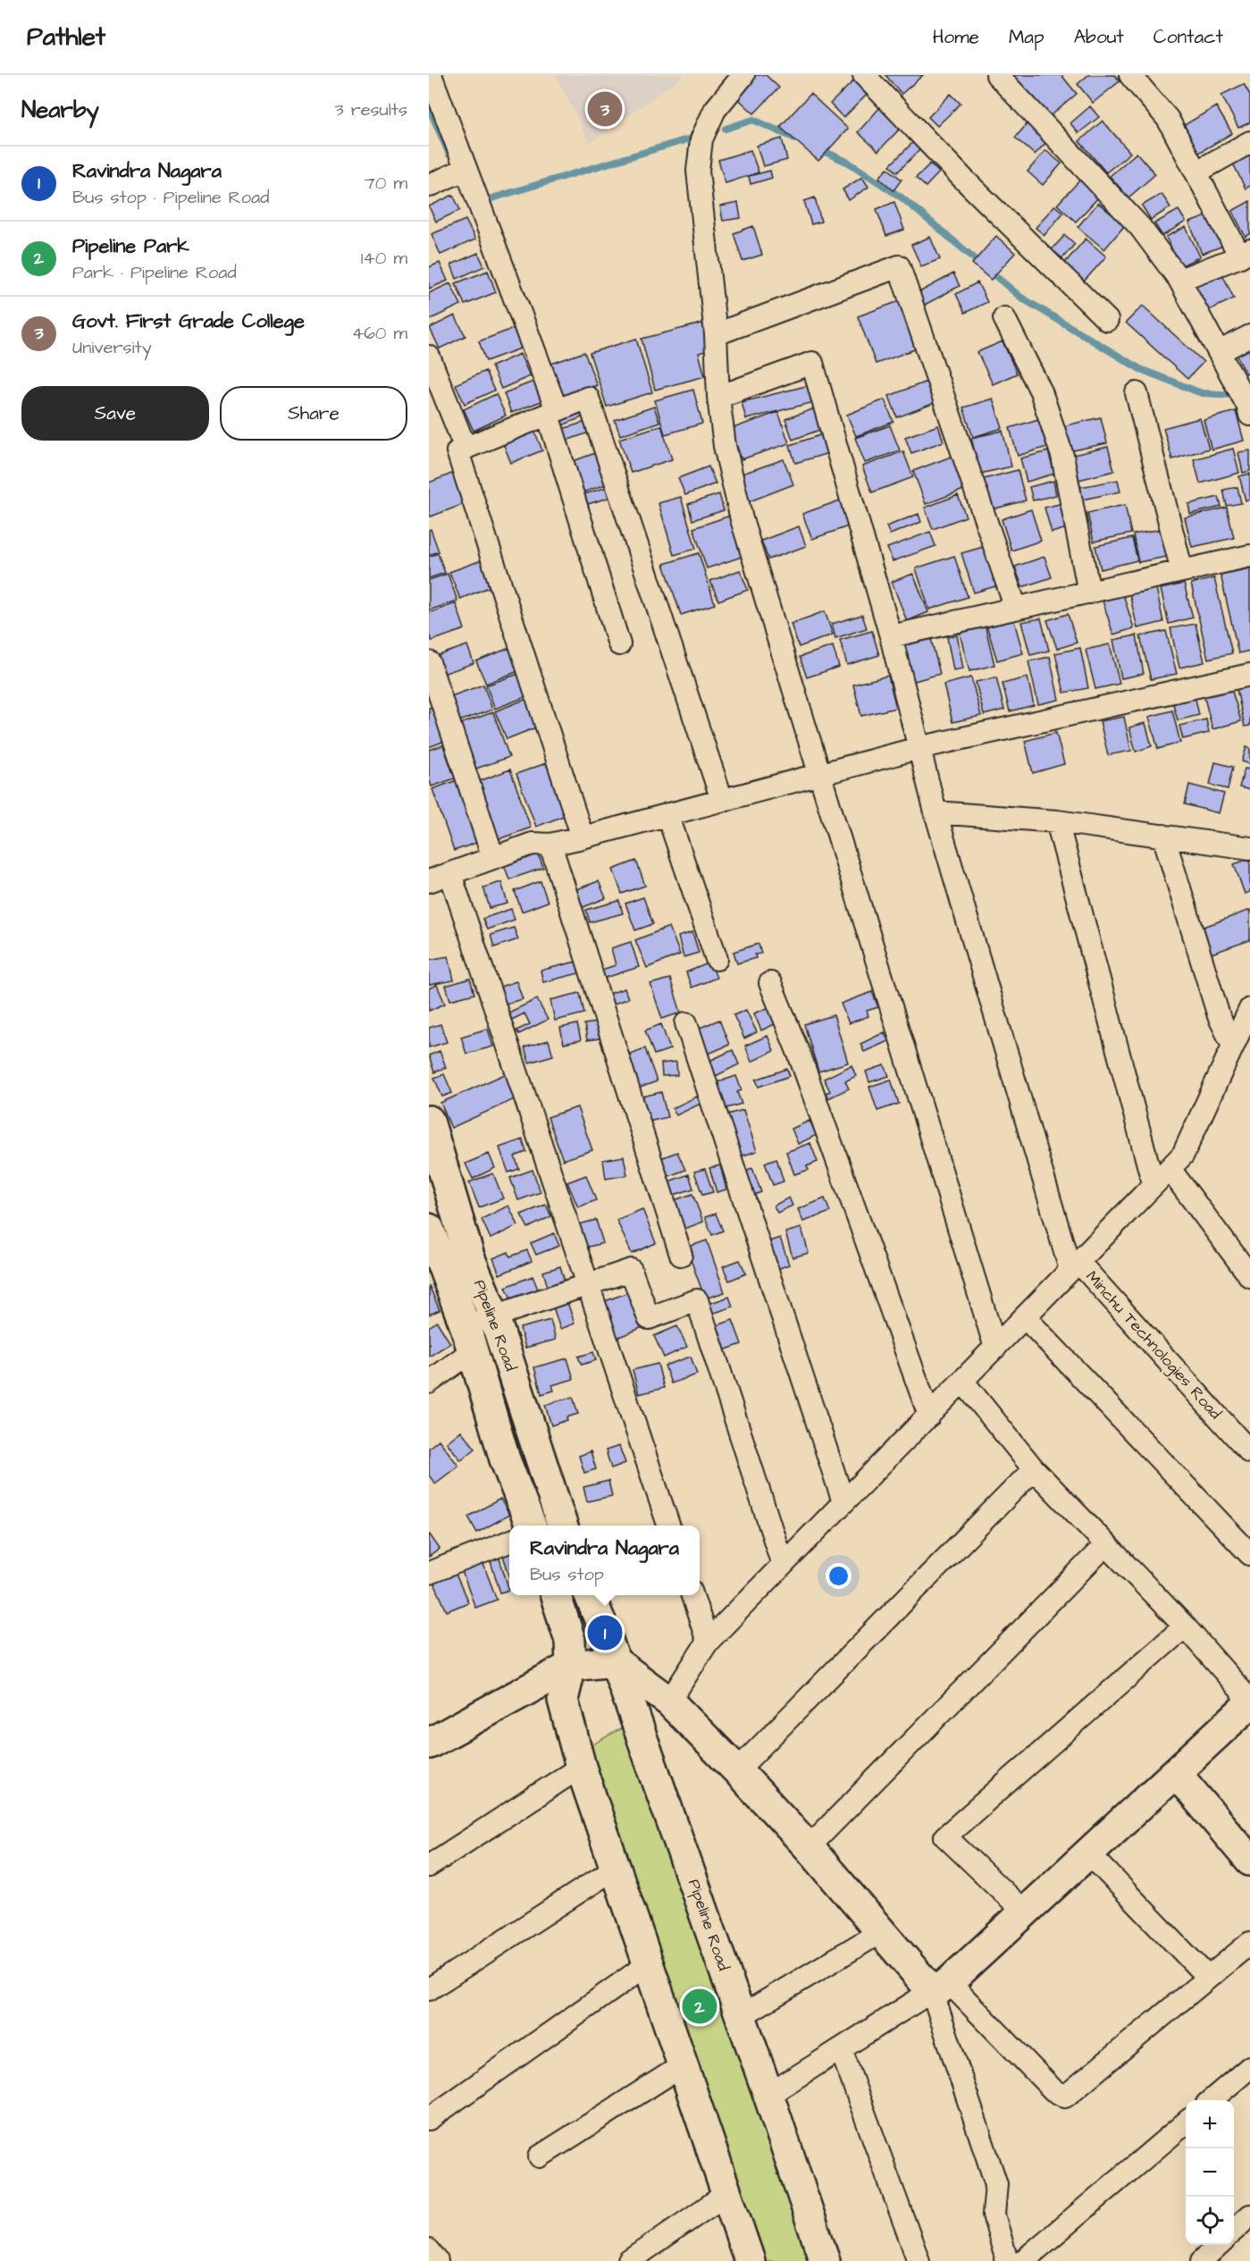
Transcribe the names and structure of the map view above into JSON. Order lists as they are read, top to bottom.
{
  "streets": {
    "main road": ["Pipeline Road"],
    "street": ["Minchu Technologies Road"]
  },
  "page": {
    "header": "Pathlet",
    "nav": [
      "Home",
      "Map",
      "About",
      "Contact"
    ],
    "heading": ["Nearby", "3 results"],
    "pins": ["3", "1", "2"],
    "list": [
      {
        "mark": "1",
        "name": "Ravindra Nagara",
        "note": "Bus stop · Pipeline Road",
        "value": "70 m"
      },
      {
        "mark": "2",
        "name": "Pipeline Park",
        "note": "Park · Pipeline Road",
        "value": "140 m"
      },
      {
        "mark": "3",
        "name": "Govt. First Grade College",
        "note": "University",
        "value": "460 m"
      }
    ],
    "buttons": ["Save", "Share"],
    "popup": ["Ravindra Nagara", "Bus stop"],
    "map_buttons": ["+", "−"]
  }
}
